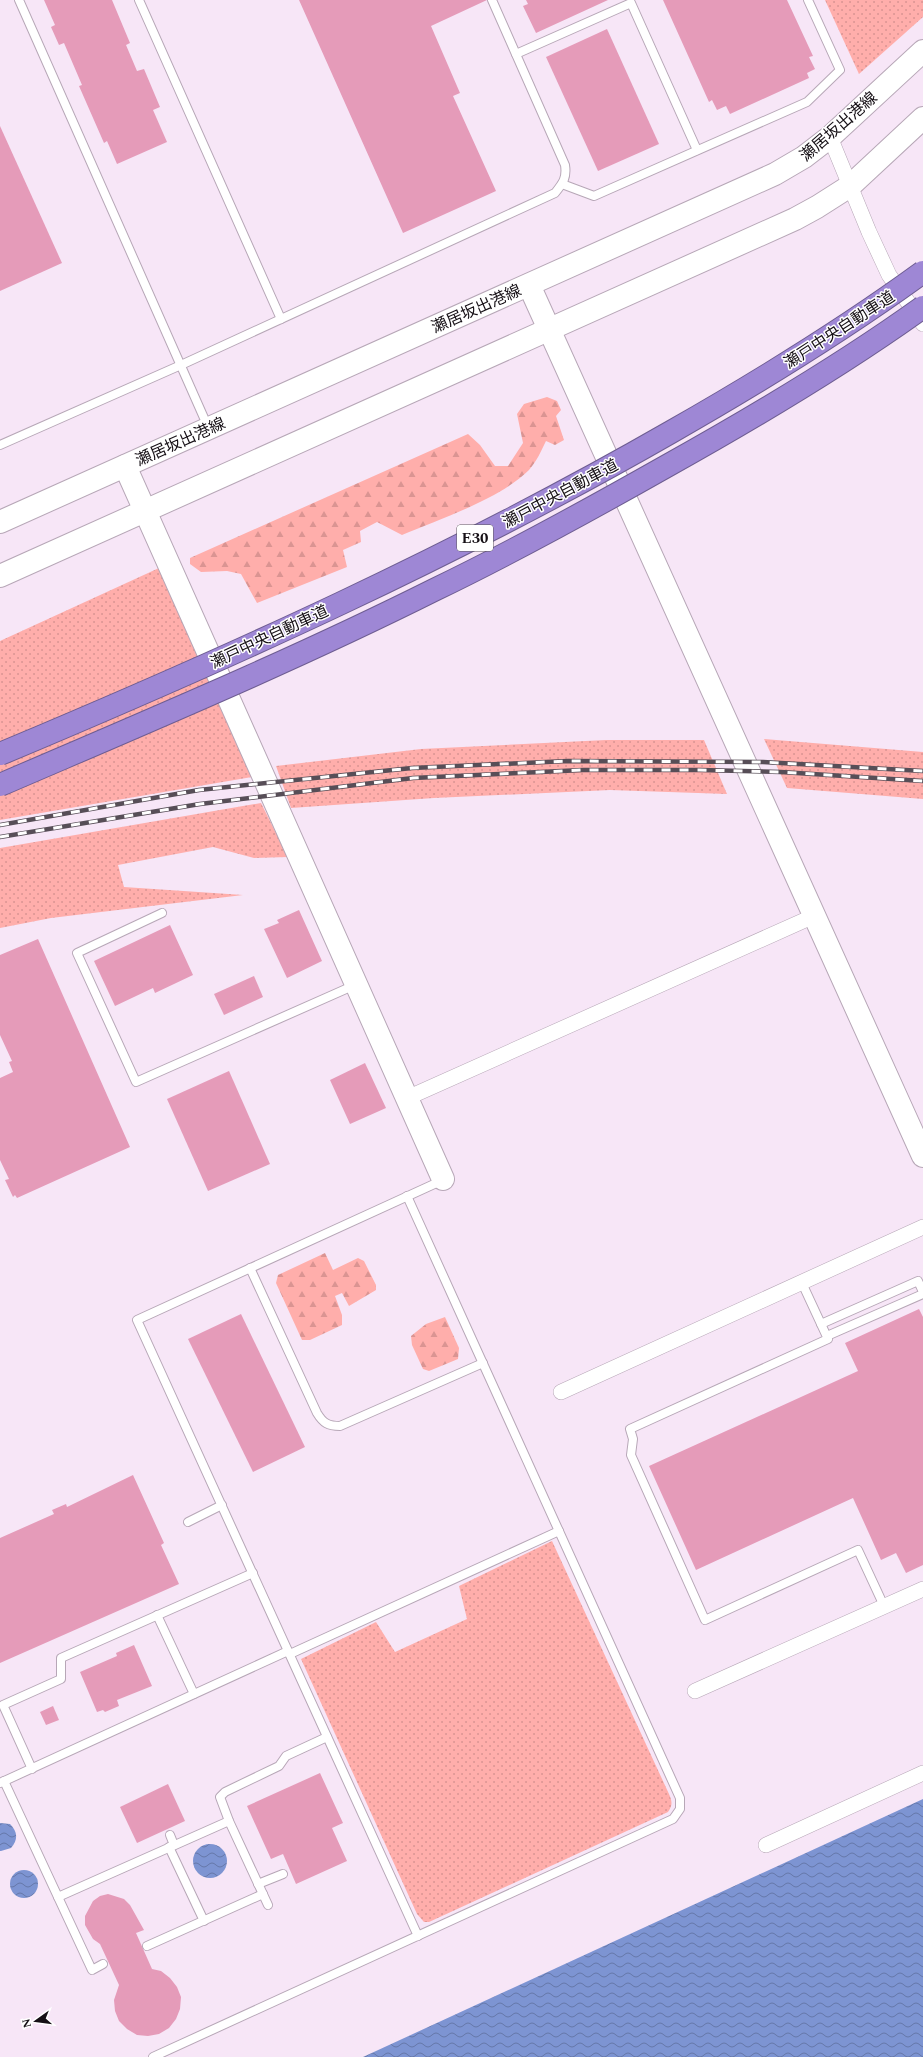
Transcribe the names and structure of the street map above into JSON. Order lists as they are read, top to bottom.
{
  "streets": {
    "highway": ["瀬戸中央自動車道", "E30"],
    "main road": ["瀬居坂出港線"]
  },
  "north": "left"
}
